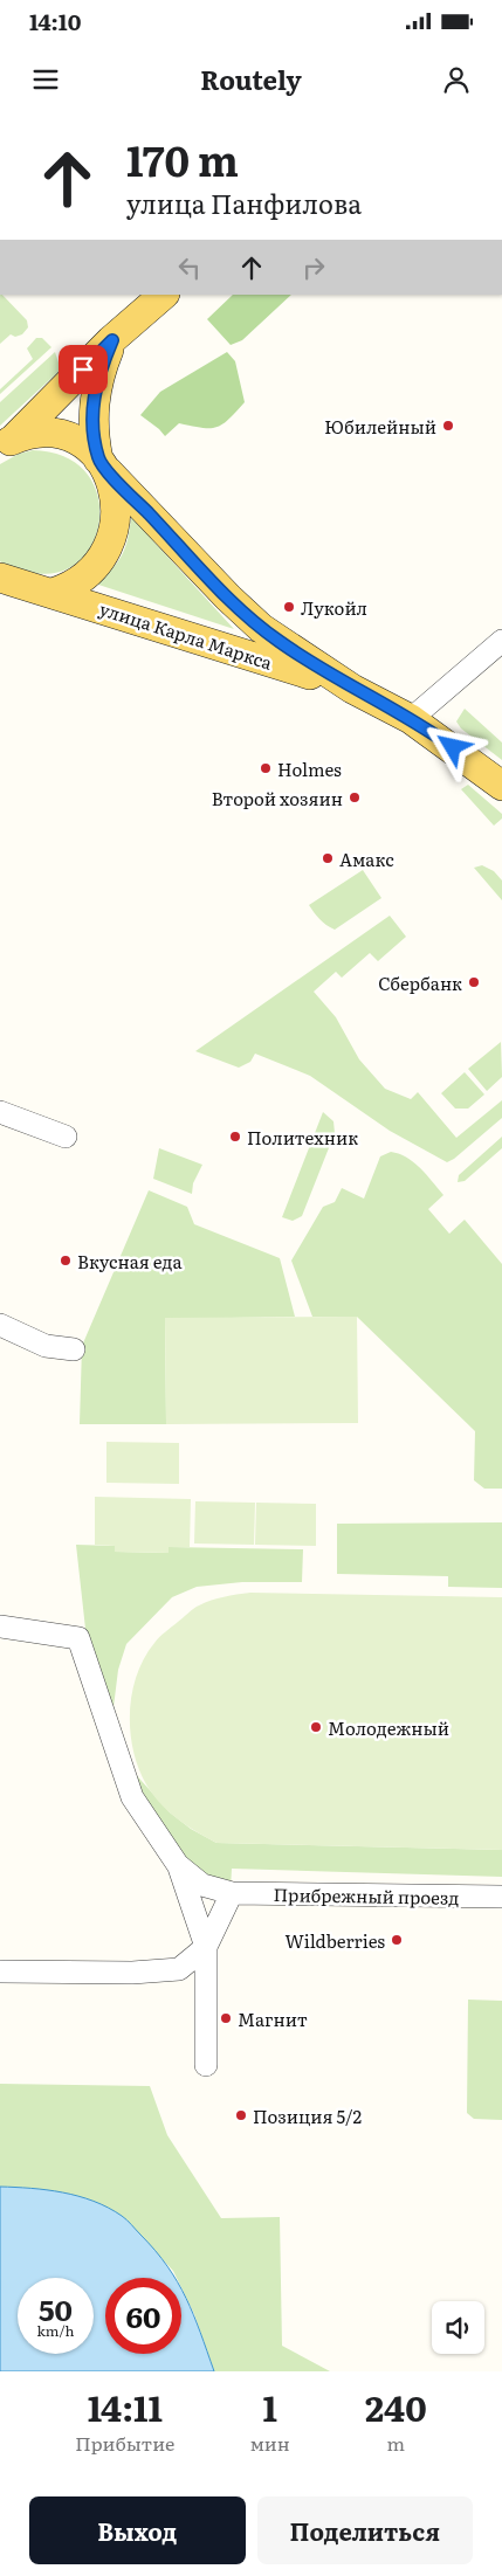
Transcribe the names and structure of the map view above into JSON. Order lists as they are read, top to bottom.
{
  "streets": {
    "main road": ["улица Карла Маркса"],
    "street": ["Прибрежный проезд"]
  },
  "places": [
    "Юбилейный",
    "Лукойл",
    "Holmes",
    "Второй хозяин",
    "Амакс",
    "Сбербанк",
    "Политехник",
    "Вкусная еда",
    "Молодежный",
    "Wildberries",
    "Магнит",
    "Позиция 5/2"
  ],
  "page": {
    "status": "14:10",
    "header": "Routely",
    "turn": ["170 m", "улица Панфилова"],
    "speed": "50 km/h",
    "limit": "60",
    "eta": [
      "14:11",
      "Прибытие",
      "1",
      "мин",
      "240",
      "m"
    ],
    "buttons": ["Выход", "Поделиться"]
  }
}
